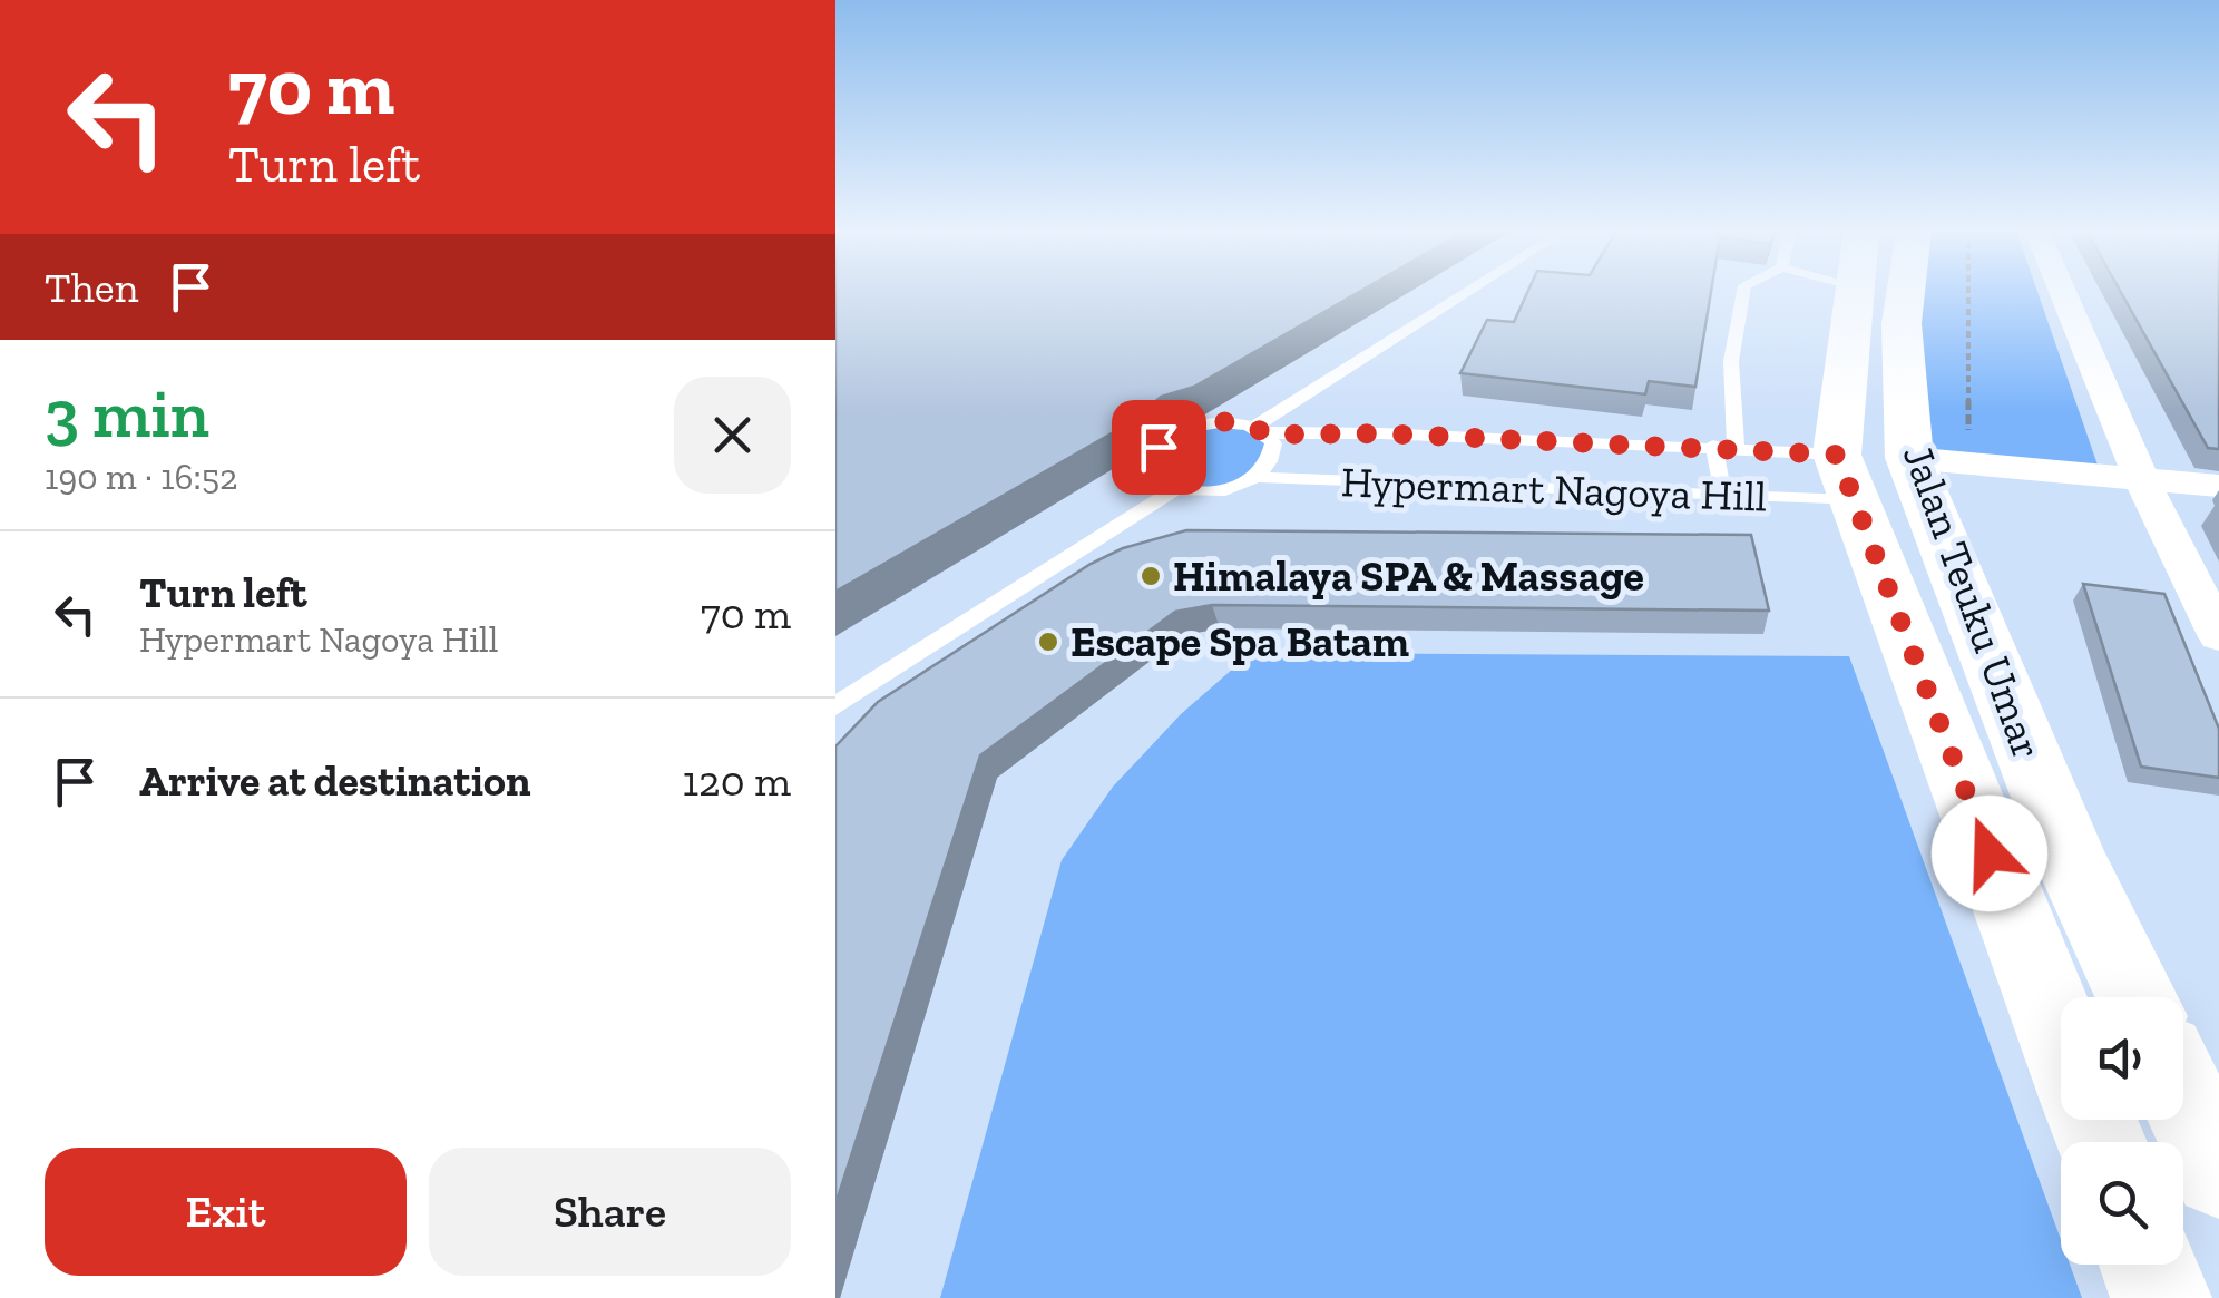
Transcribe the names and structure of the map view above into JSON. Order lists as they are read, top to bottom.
{
  "streets": {
    "main road": ["Jalan Teuku Umar"],
    "lane": ["Hypermart Nagoya Hill"]
  },
  "crossings": [
    ["Hypermart Nagoya Hill", "Jalan Teuku Umar"]
  ],
  "places": ["Himalaya SPA & Massage", "Escape Spa Batam"],
  "page": {
    "turn": ["70 m", "Turn left"],
    "then": "Then",
    "heading": ["3 min", "190 m · 16:52"],
    "list": [
      {
        "name": "Turn left",
        "note": "Hypermart Nagoya Hill",
        "value": "70 m"
      },
      {
        "name": "Arrive at destination",
        "value": "120 m"
      }
    ],
    "buttons": ["Exit", "Share"]
  }
}
